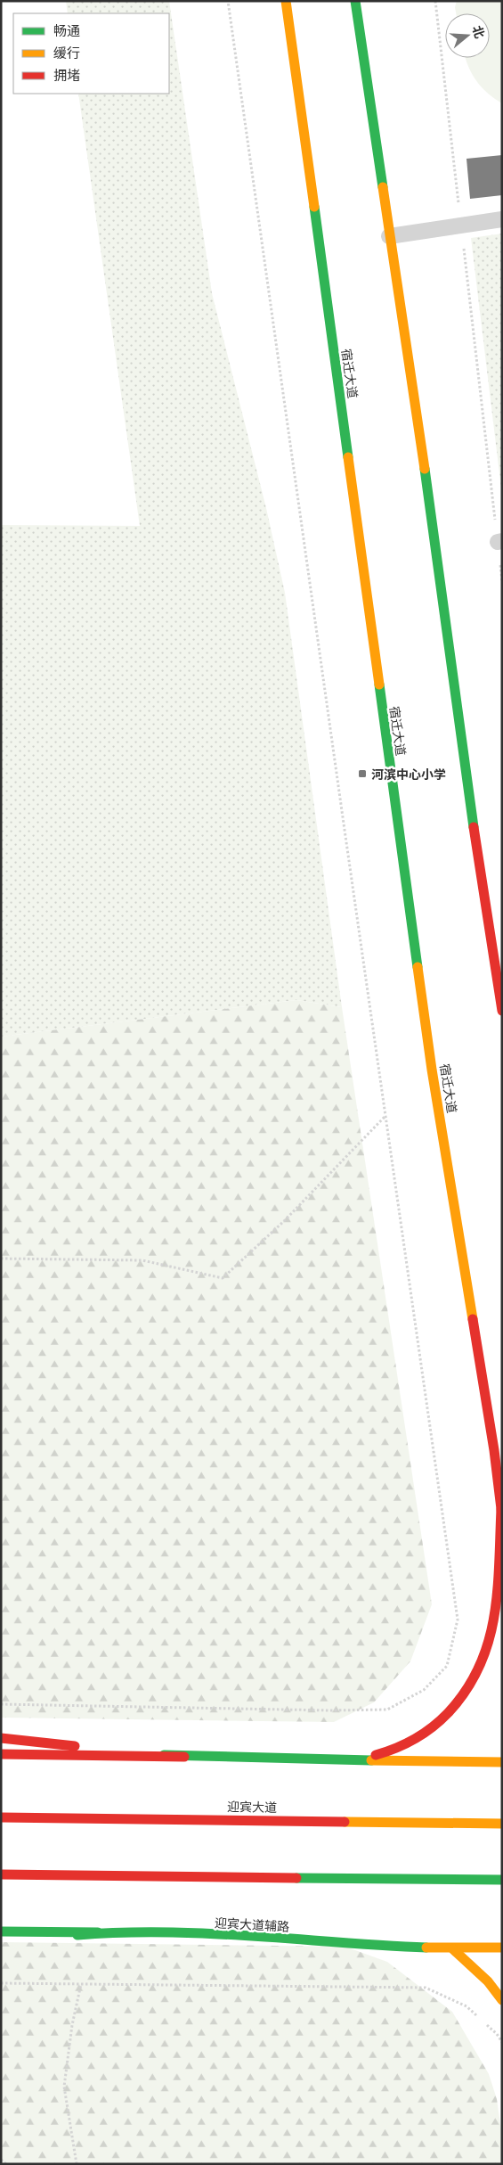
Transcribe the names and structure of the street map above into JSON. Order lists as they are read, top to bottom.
{
  "streets": {
    "main road": ["宿迁大道", "迎宾大道", "迎宾大道辅路"]
  },
  "places": {
    "transit": ["河滨中心小学"]
  },
  "legend": ["畅通", "缓行", "拥堵"],
  "north": "right"
}
